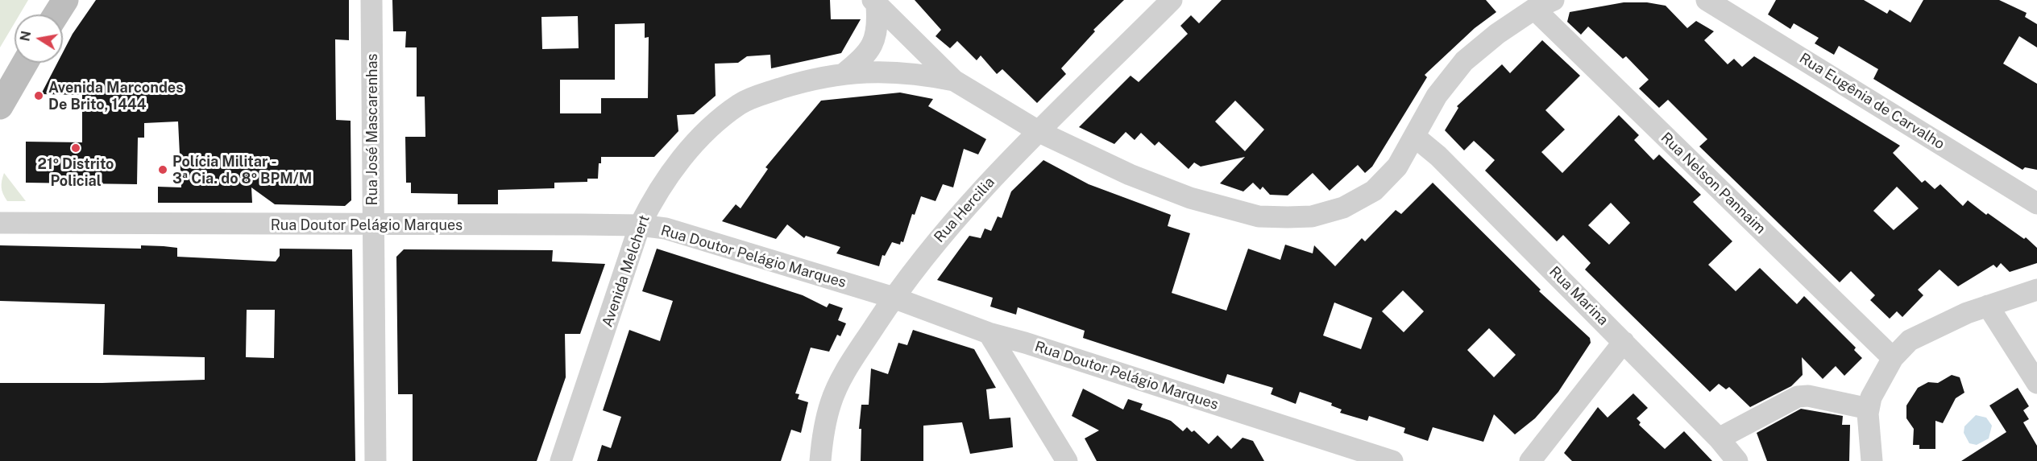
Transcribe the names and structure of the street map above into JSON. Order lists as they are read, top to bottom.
{
  "streets": {
    "street": [
      "Rua Eugênia de Carvalho",
      "Rua José Mascarenhas",
      "Rua Nelson Pannaim",
      "Rua Hercilia",
      "Rua Doutor Pelágio Marques",
      "Avenida Melchert",
      "Rua Marina"
    ]
  },
  "crossings": [
    ["Rua José Mascarenhas", "Rua Doutor Pelágio Marques"],
    ["Rua Hercilia", "Rua Doutor Pelágio Marques"],
    ["Rua Doutor Pelágio Marques", "Avenida Melchert"]
  ],
  "places": ["Avenida Marcondes De Brito, 1444", "21º Distrito Policial", "Polícia Militar - 3ª Cia. do 8º BPM/M"],
  "north": "left"
}
